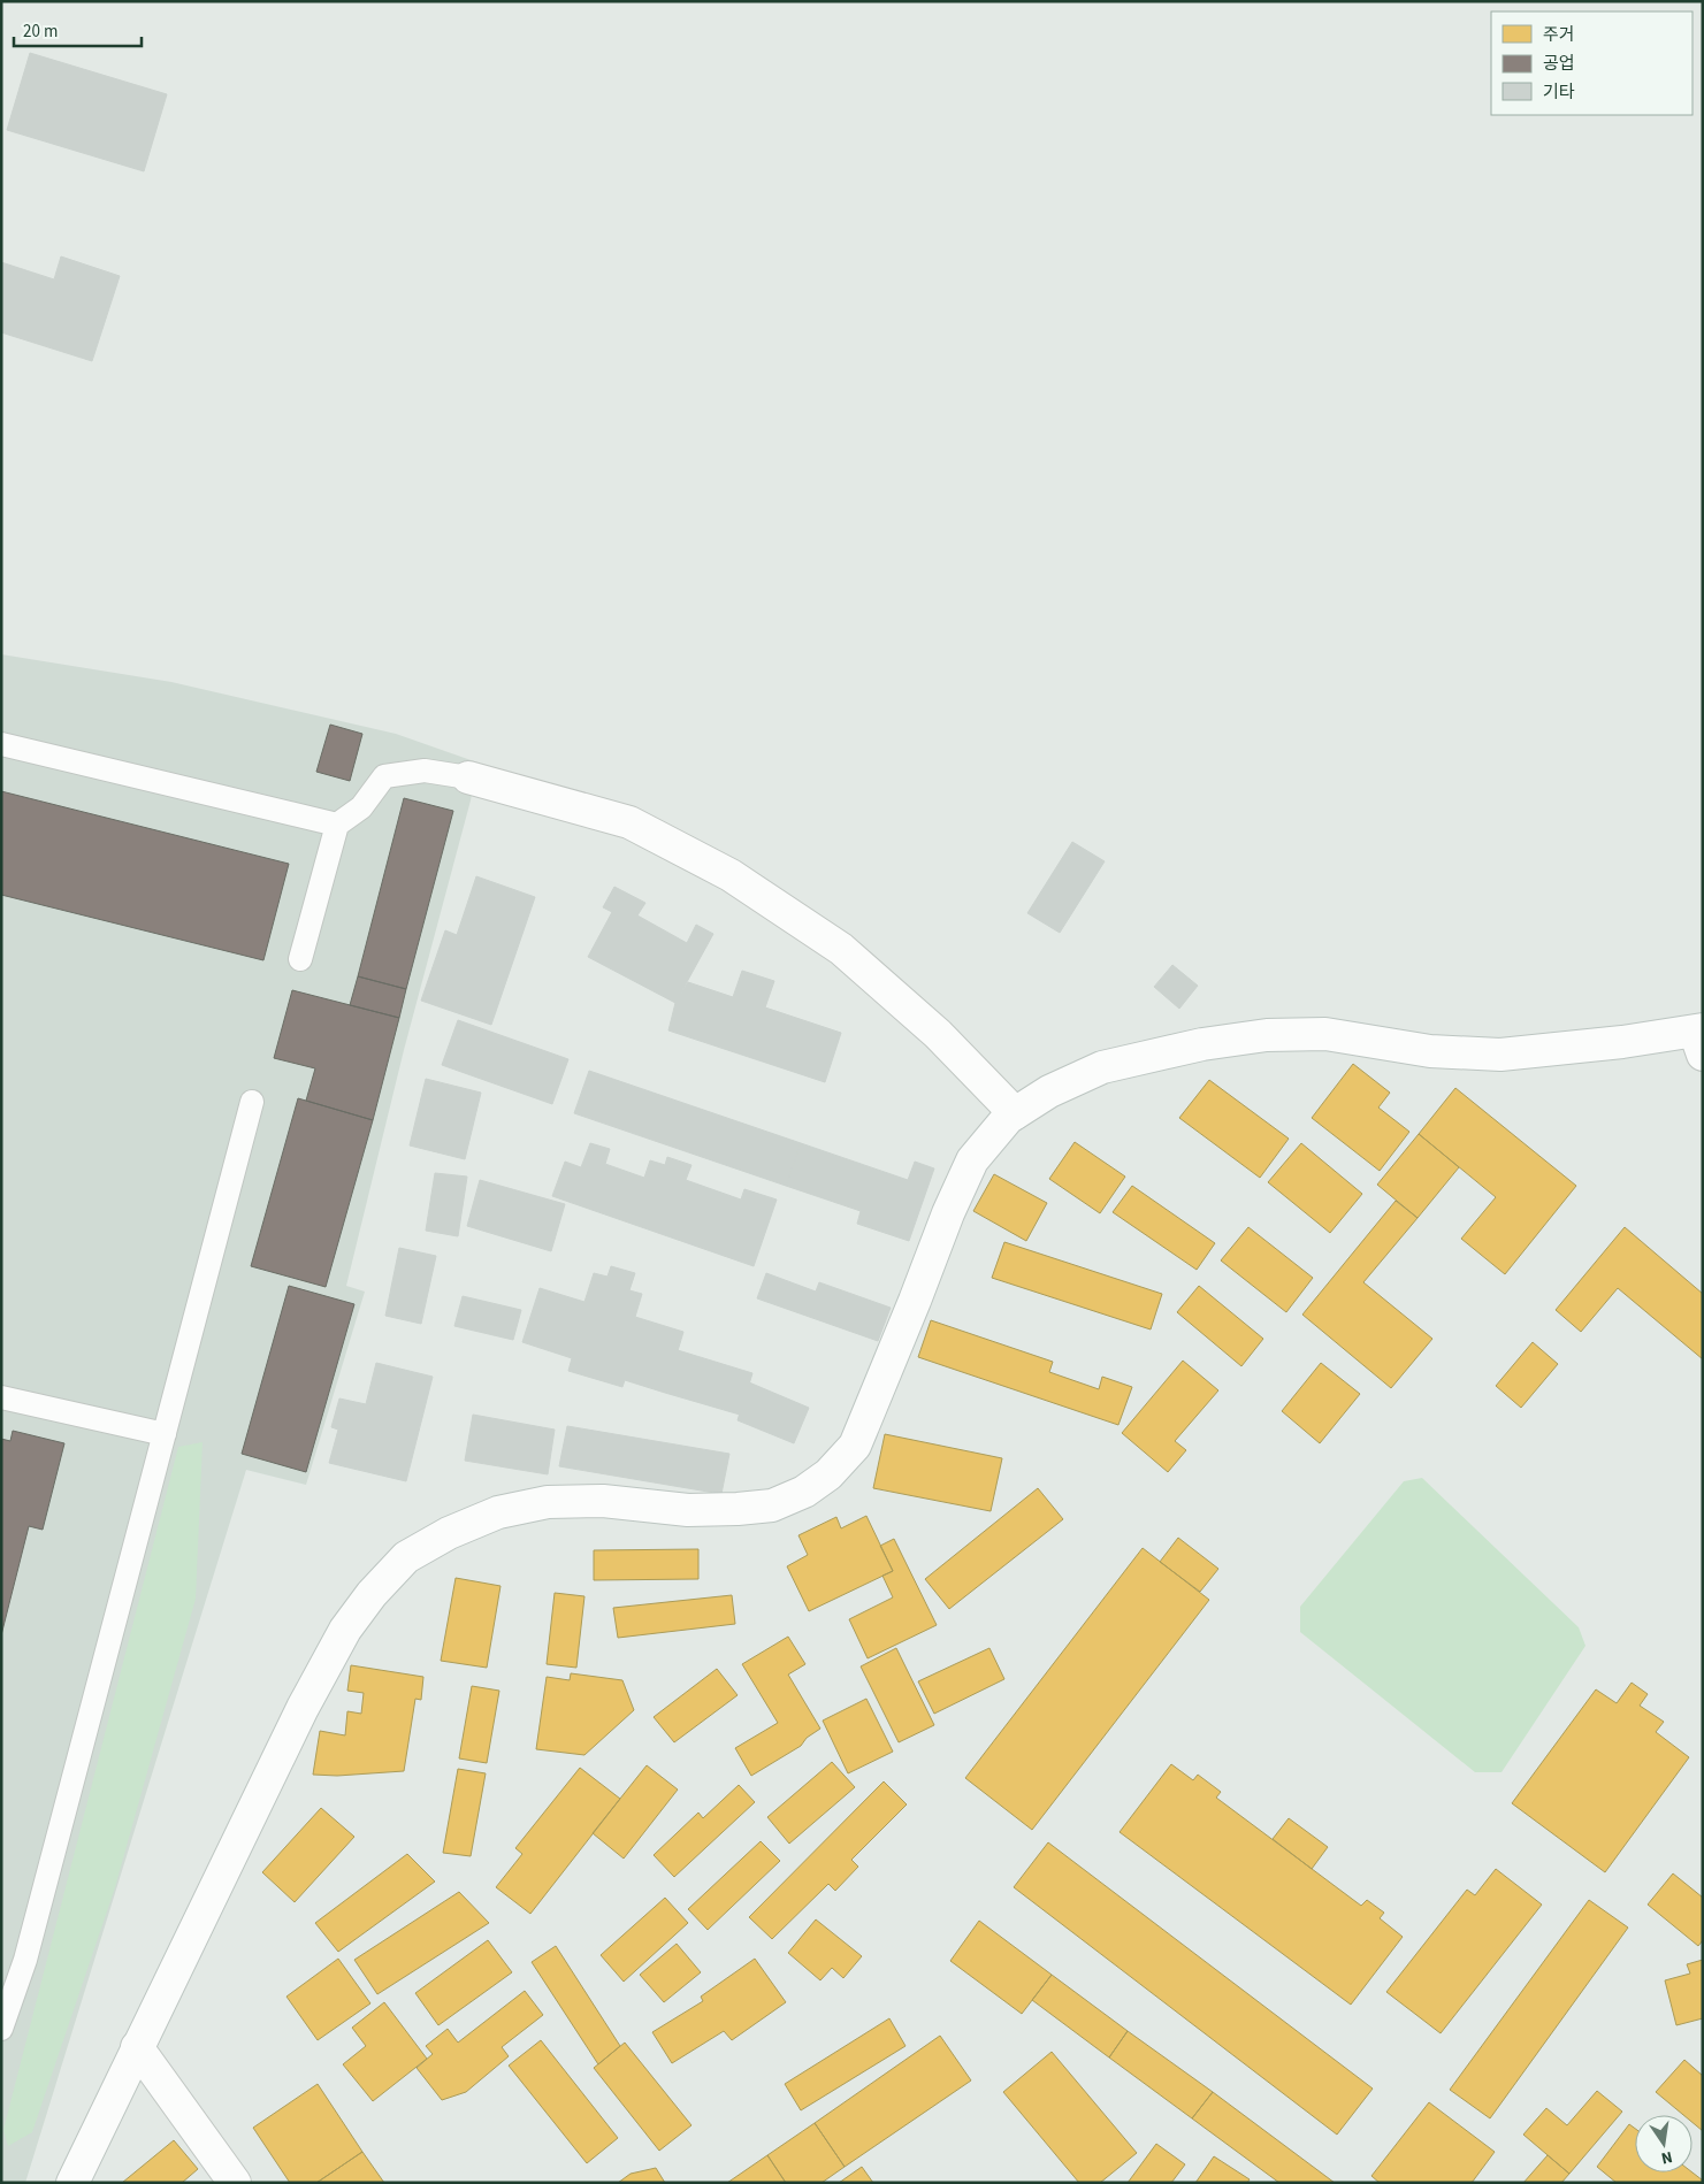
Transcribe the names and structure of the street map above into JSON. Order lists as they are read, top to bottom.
{
  "legend": ["주거", "공업", "기타"],
  "scale_bar": "20 m",
  "north": "bottom"
}
